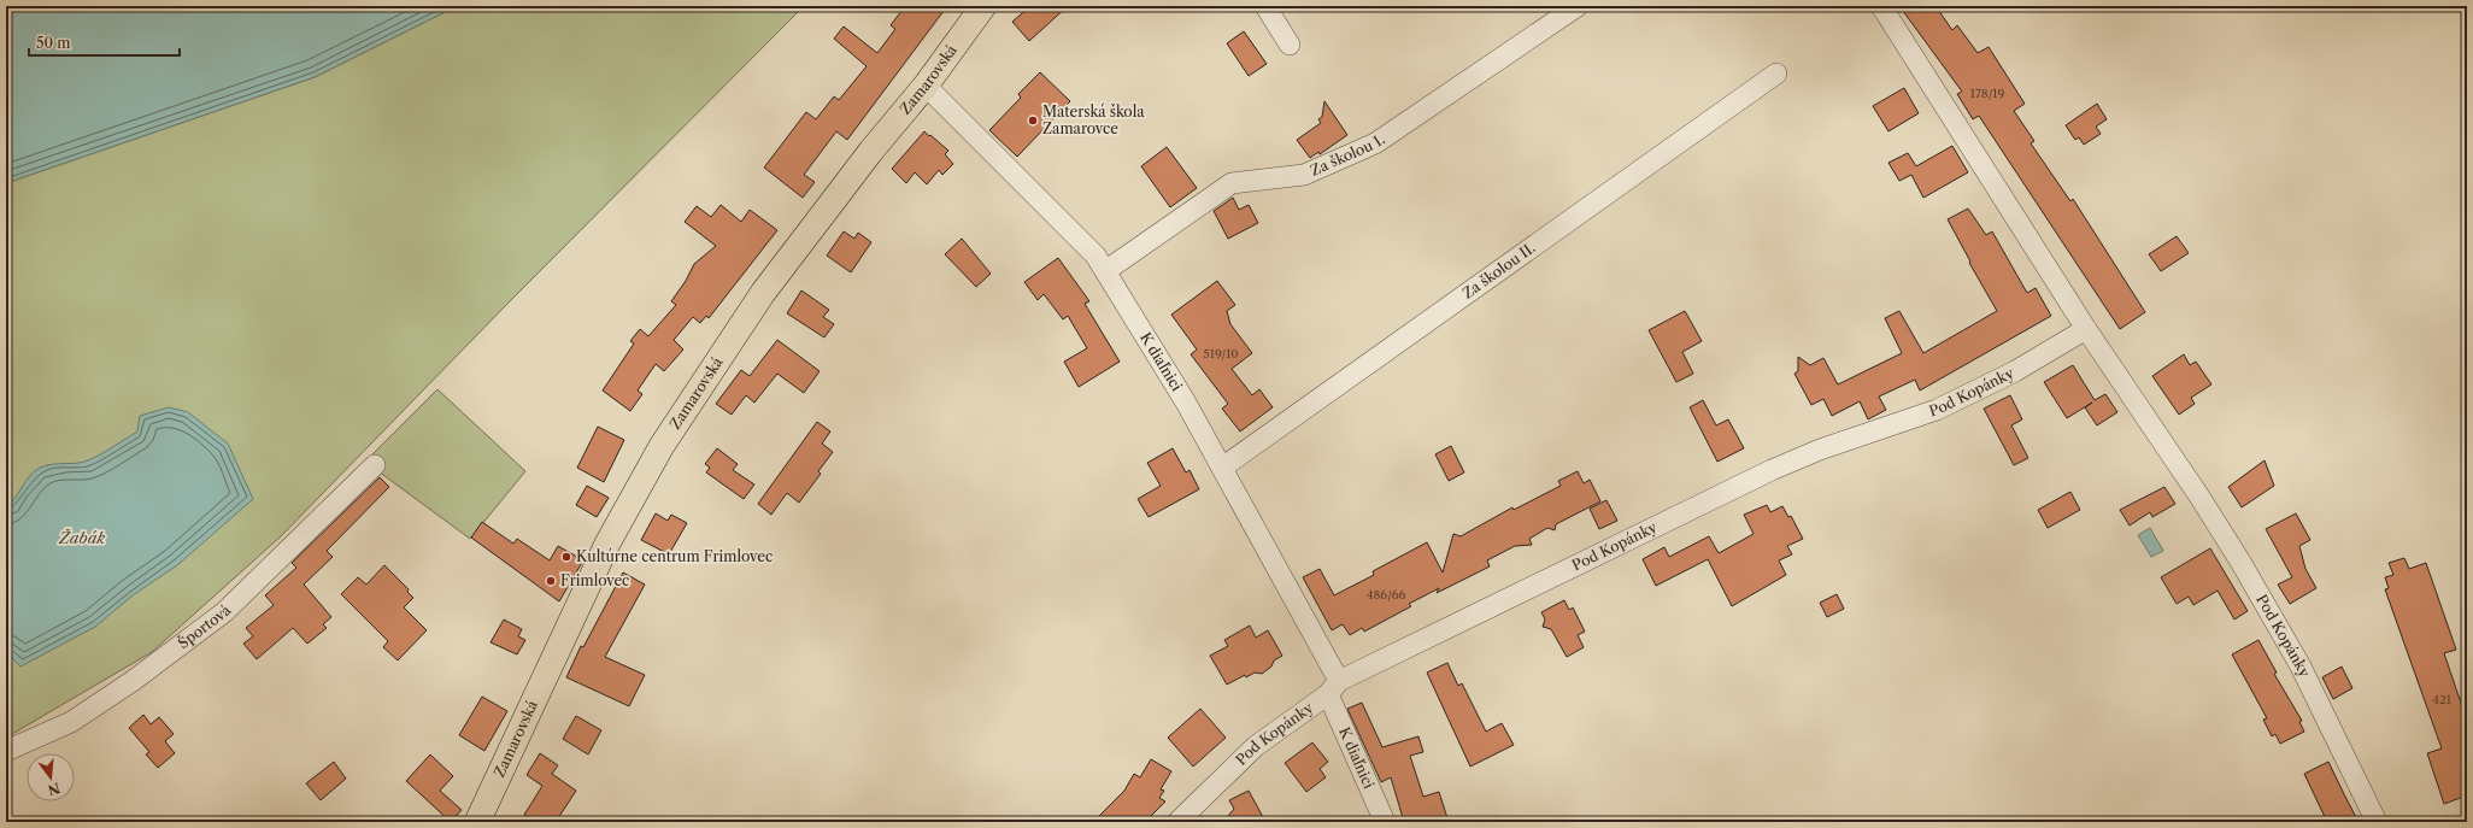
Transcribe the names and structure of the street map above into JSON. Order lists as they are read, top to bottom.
{
  "streets": {
    "main road": ["Zamarovská"],
    "street": [
      "Za školou I.",
      "Za školou II.",
      "K diaľnici",
      "Pod Kopánky",
      "Športová"
    ]
  },
  "crossings": [
    ["Zamarovská", "K diaľnici"],
    ["Za školou I.", "K diaľnici"],
    ["Za školou II.", "K diaľnici"],
    ["K diaľnici", "Pod Kopánky"]
  ],
  "water": ["Žabák"],
  "places": ["Materská škola Zamarovce", "Kultúrne centrum Frimlovec", "Frimlovec"],
  "house_numbers": [
    "178/19",
    "519/10",
    "486/66",
    "421"
  ],
  "scale_bar": "50 m",
  "north": "bottom"
}
